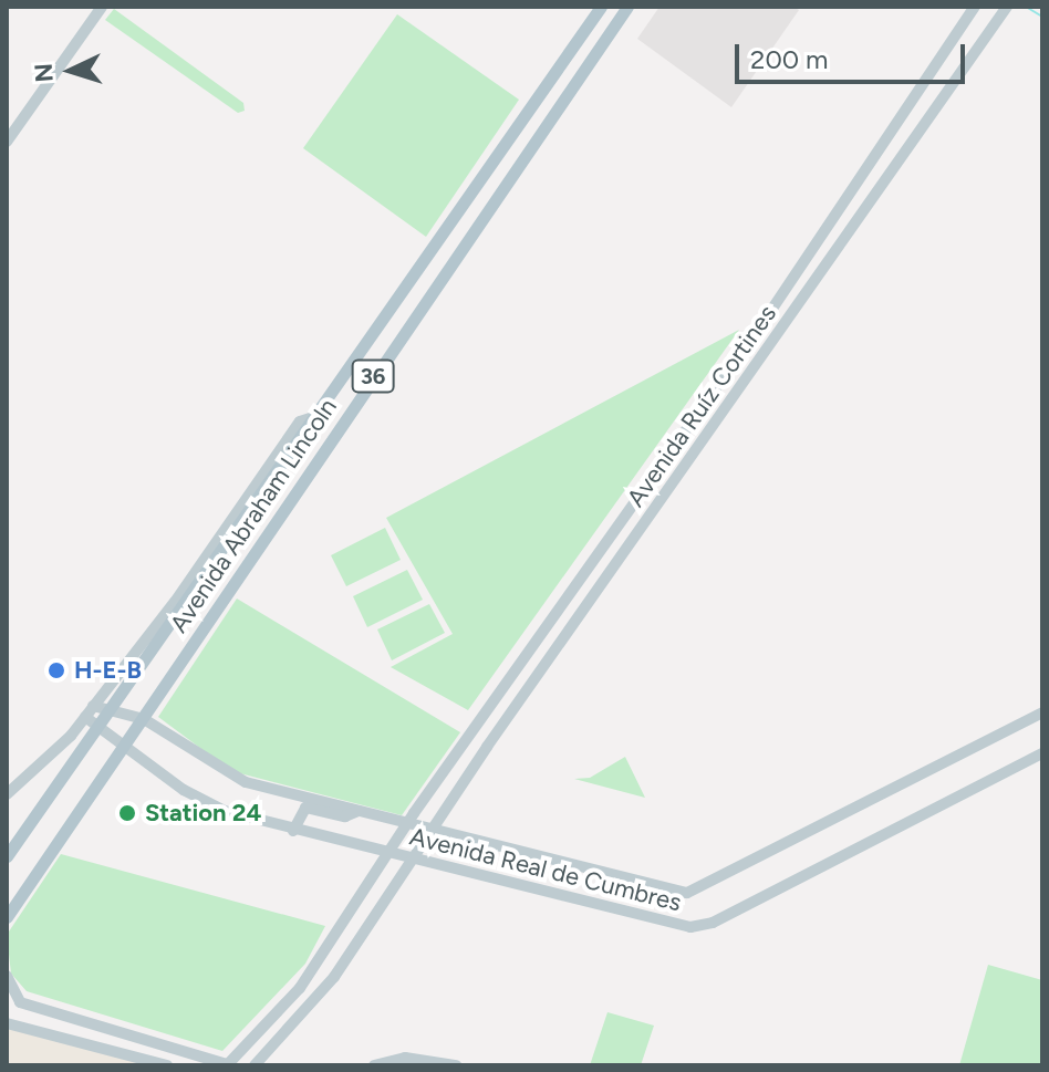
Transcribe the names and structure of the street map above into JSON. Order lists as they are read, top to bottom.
{
  "streets": {
    "main road": ["36", "Avenida Abraham Lincoln"],
    "street": ["Avenida Ruíz Cortines", "Avenida Real de Cumbres"]
  },
  "crossings": [
    ["36", "Avenida Real de Cumbres"],
    ["Avenida Ruíz Cortines", "Avenida Real de Cumbres"],
    ["Avenida Abraham Lincoln", "Avenida Real de Cumbres"]
  ],
  "places": ["H-E-B", "Station 24"],
  "scale_bar": "200 m",
  "north": "left"
}
